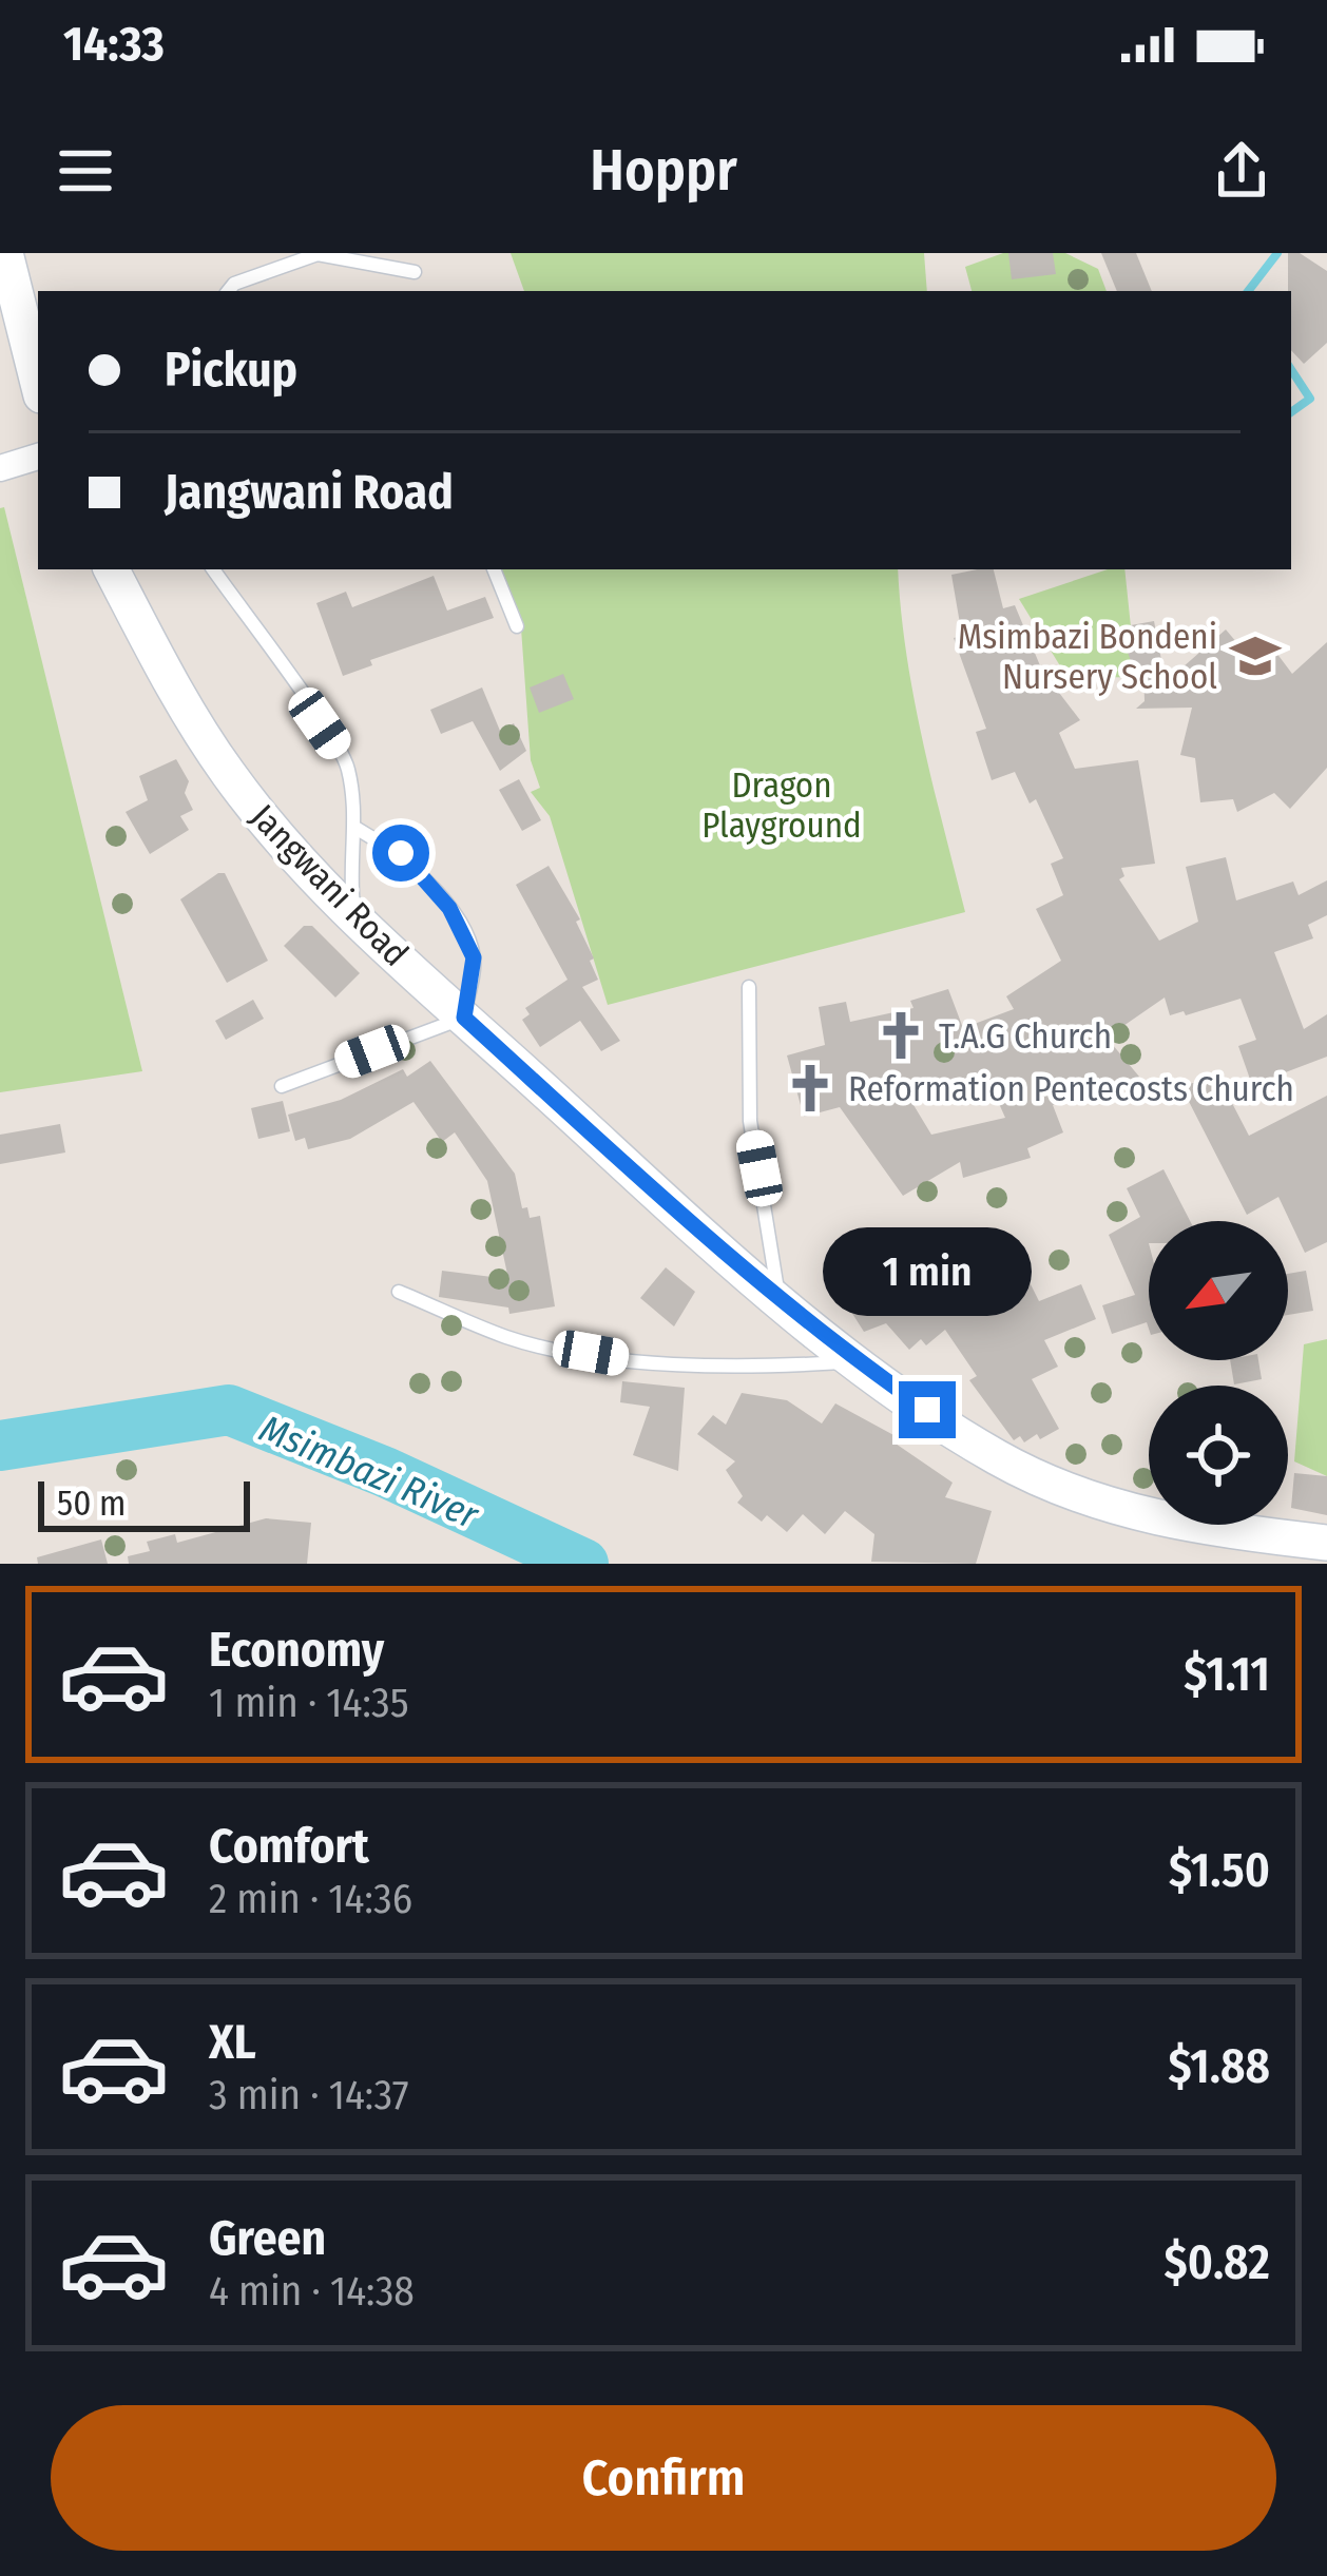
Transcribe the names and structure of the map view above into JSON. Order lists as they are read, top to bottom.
{
  "streets": {
    "street": ["Jangwani Road"]
  },
  "water": ["Msimbazi River"],
  "parks": ["Dragon Playground"],
  "places": {
    "school or university": ["Msimbazi Bondeni Nursery School"],
    "church": ["T.A.G Church", "Reformation Pentecosts Church"]
  },
  "scale_bar": "50 m",
  "north": "bottom left",
  "page": {
    "status": "14:33",
    "header": "Hoppr",
    "banner": ["Pickup", "Jangwani Road"],
    "bubble": "1 min",
    "scale": "50 m",
    "list": [
      {
        "name": "Economy",
        "note": "1 min · 14:35",
        "value": "$1.11"
      },
      {
        "name": "Comfort",
        "note": "2 min · 14:36",
        "value": "$1.50"
      },
      {
        "name": "XL",
        "note": "3 min · 14:37",
        "value": "$1.88"
      },
      {
        "name": "Green",
        "note": "4 min · 14:38",
        "value": "$0.82"
      }
    ],
    "buttons": "Confirm"
  }
}
